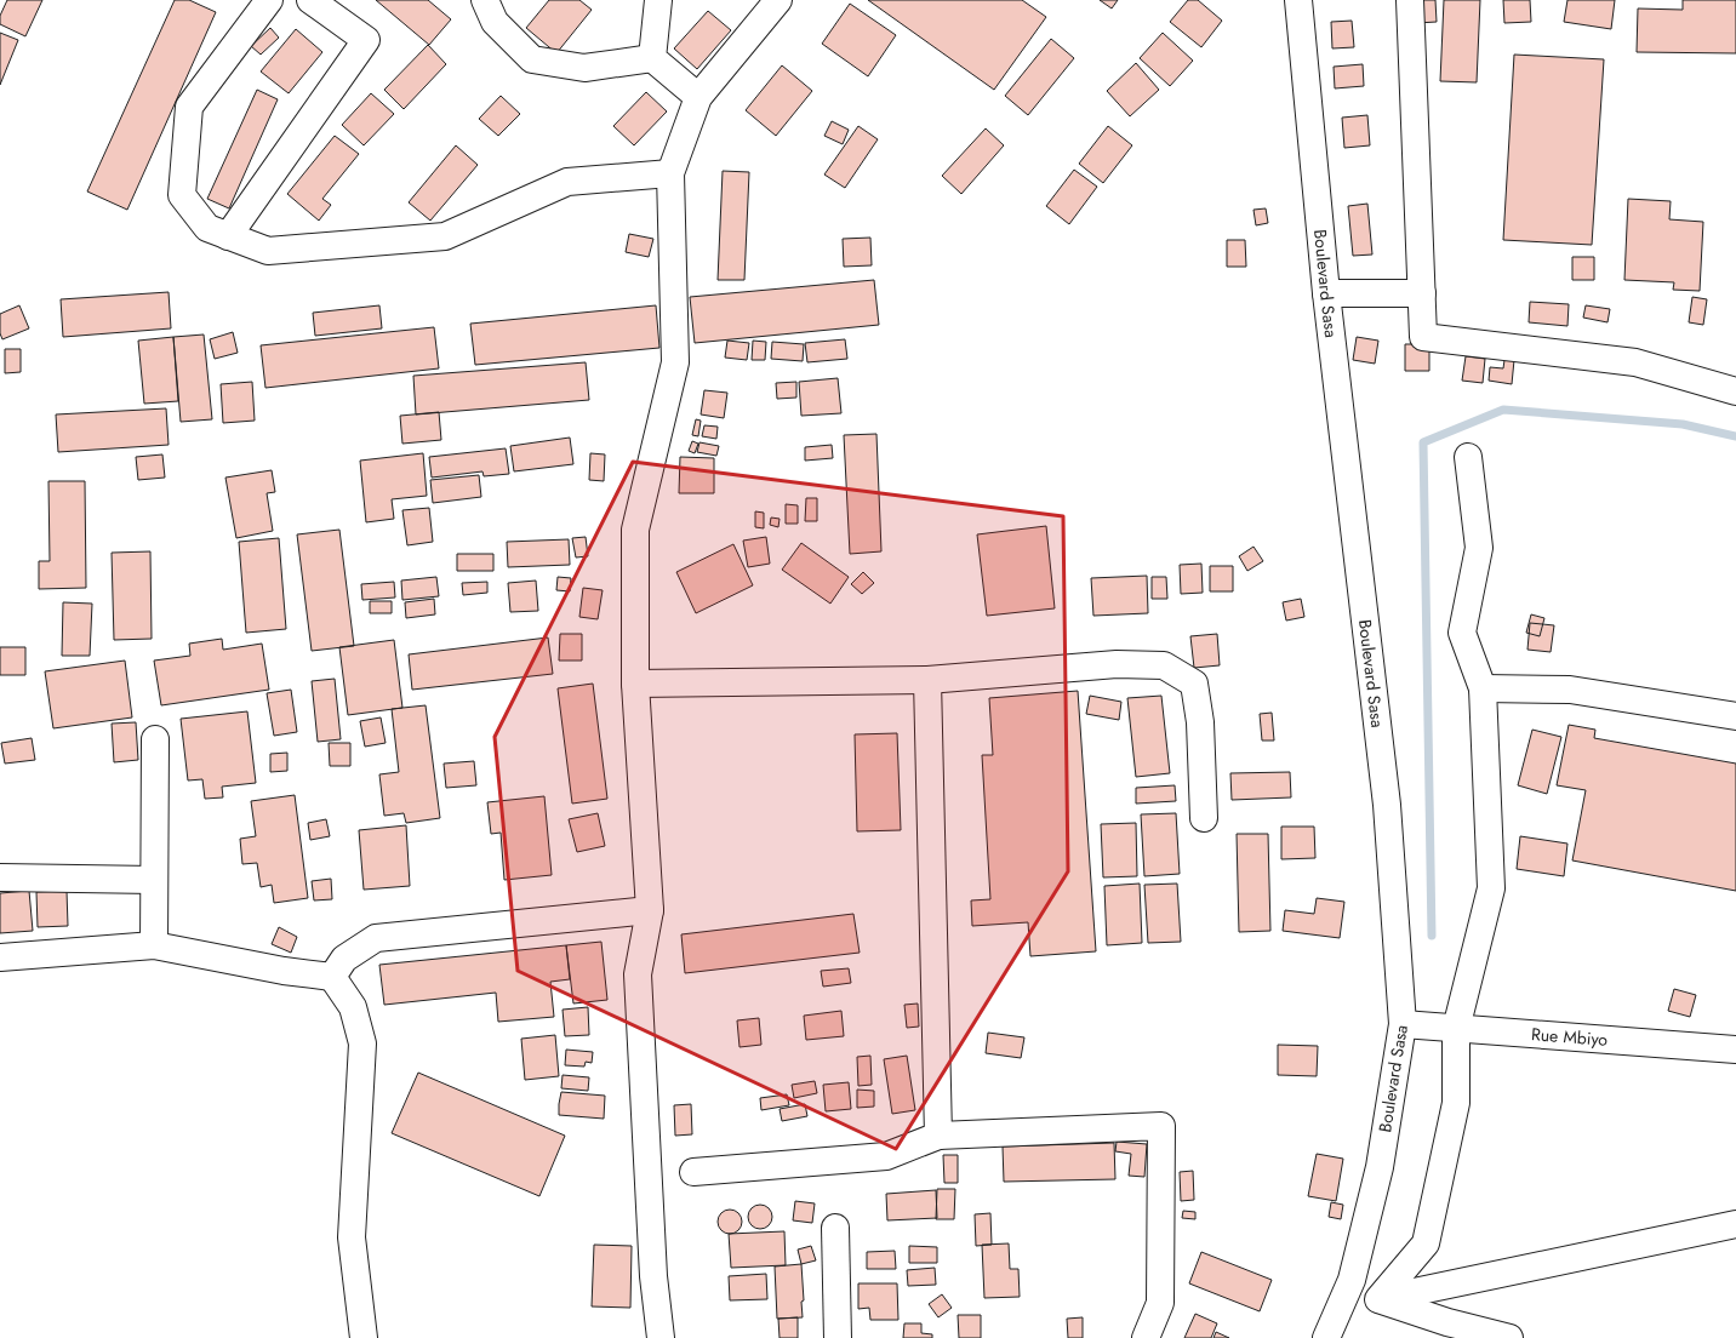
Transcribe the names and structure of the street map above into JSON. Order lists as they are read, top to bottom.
{
  "streets": {
    "street": ["Boulevard Sasa", "Rue Mbiyo"]
  },
  "crossings": [
    ["Boulevard Sasa", "Rue Mbiyo"]
  ]
}
